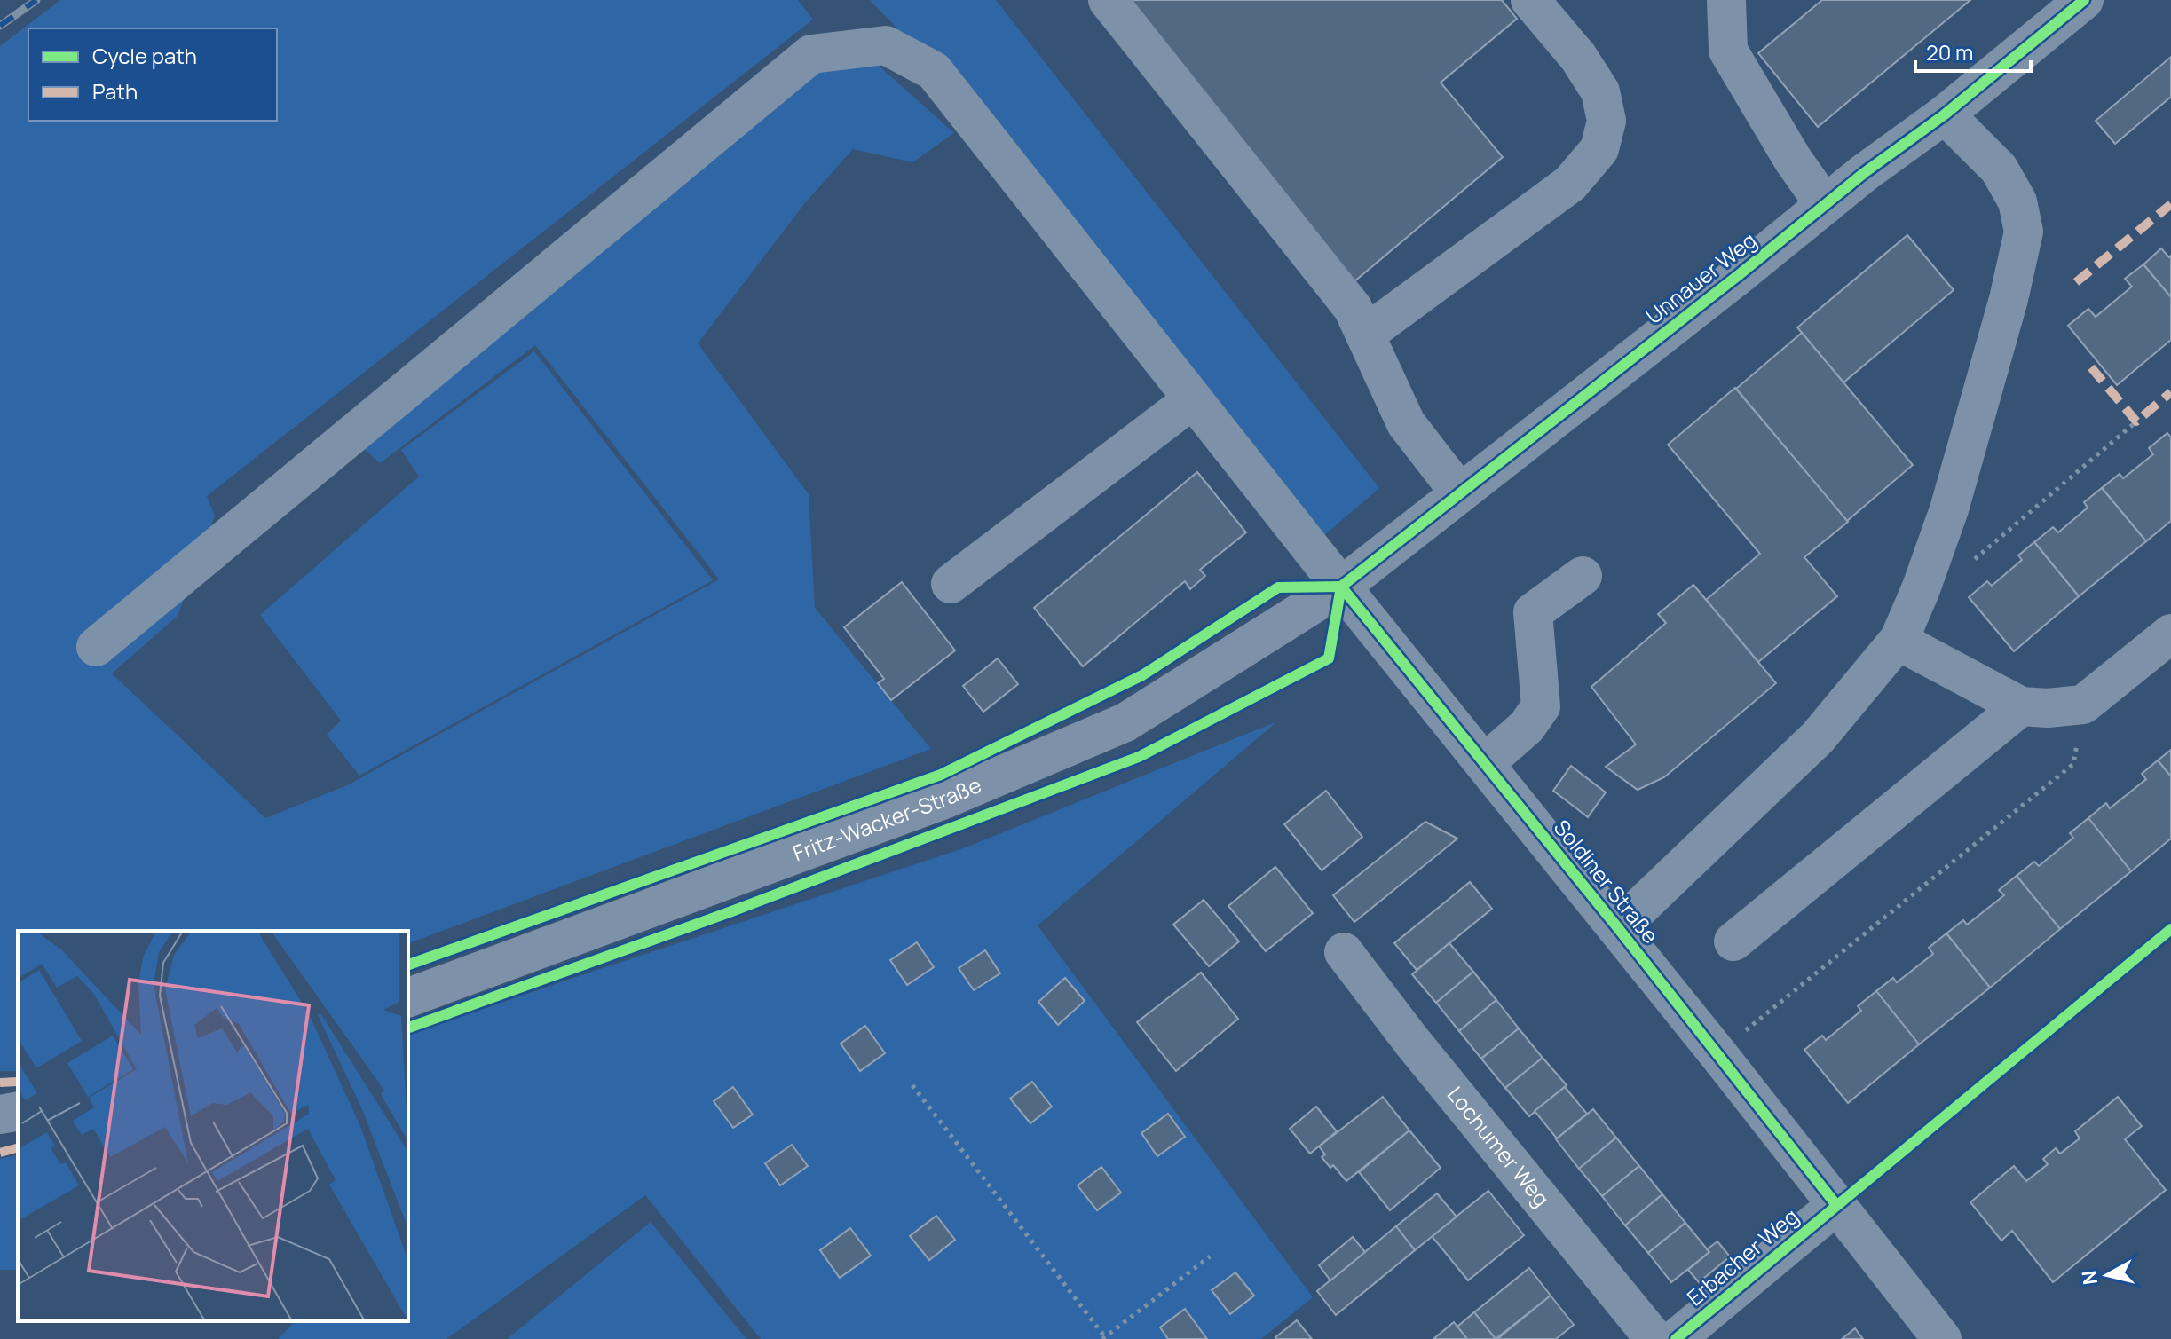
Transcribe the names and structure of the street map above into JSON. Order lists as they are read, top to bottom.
{
  "streets": {
    "street": [
      "Unnauer Weg",
      "Fritz-Wacker-Straße",
      "Soldiner Straße",
      "Lochumer Weg",
      "Erbacher Weg"
    ]
  },
  "crossings": [
    ["Unnauer Weg", "Fritz-Wacker-Straße"],
    ["Unnauer Weg", "Soldiner Straße"],
    ["Fritz-Wacker-Straße", "Soldiner Straße"],
    ["Soldiner Straße", "Erbacher Weg"]
  ],
  "legend": ["Cycle path", "Path"],
  "scale_bar": "20 m",
  "north": "left"
}
